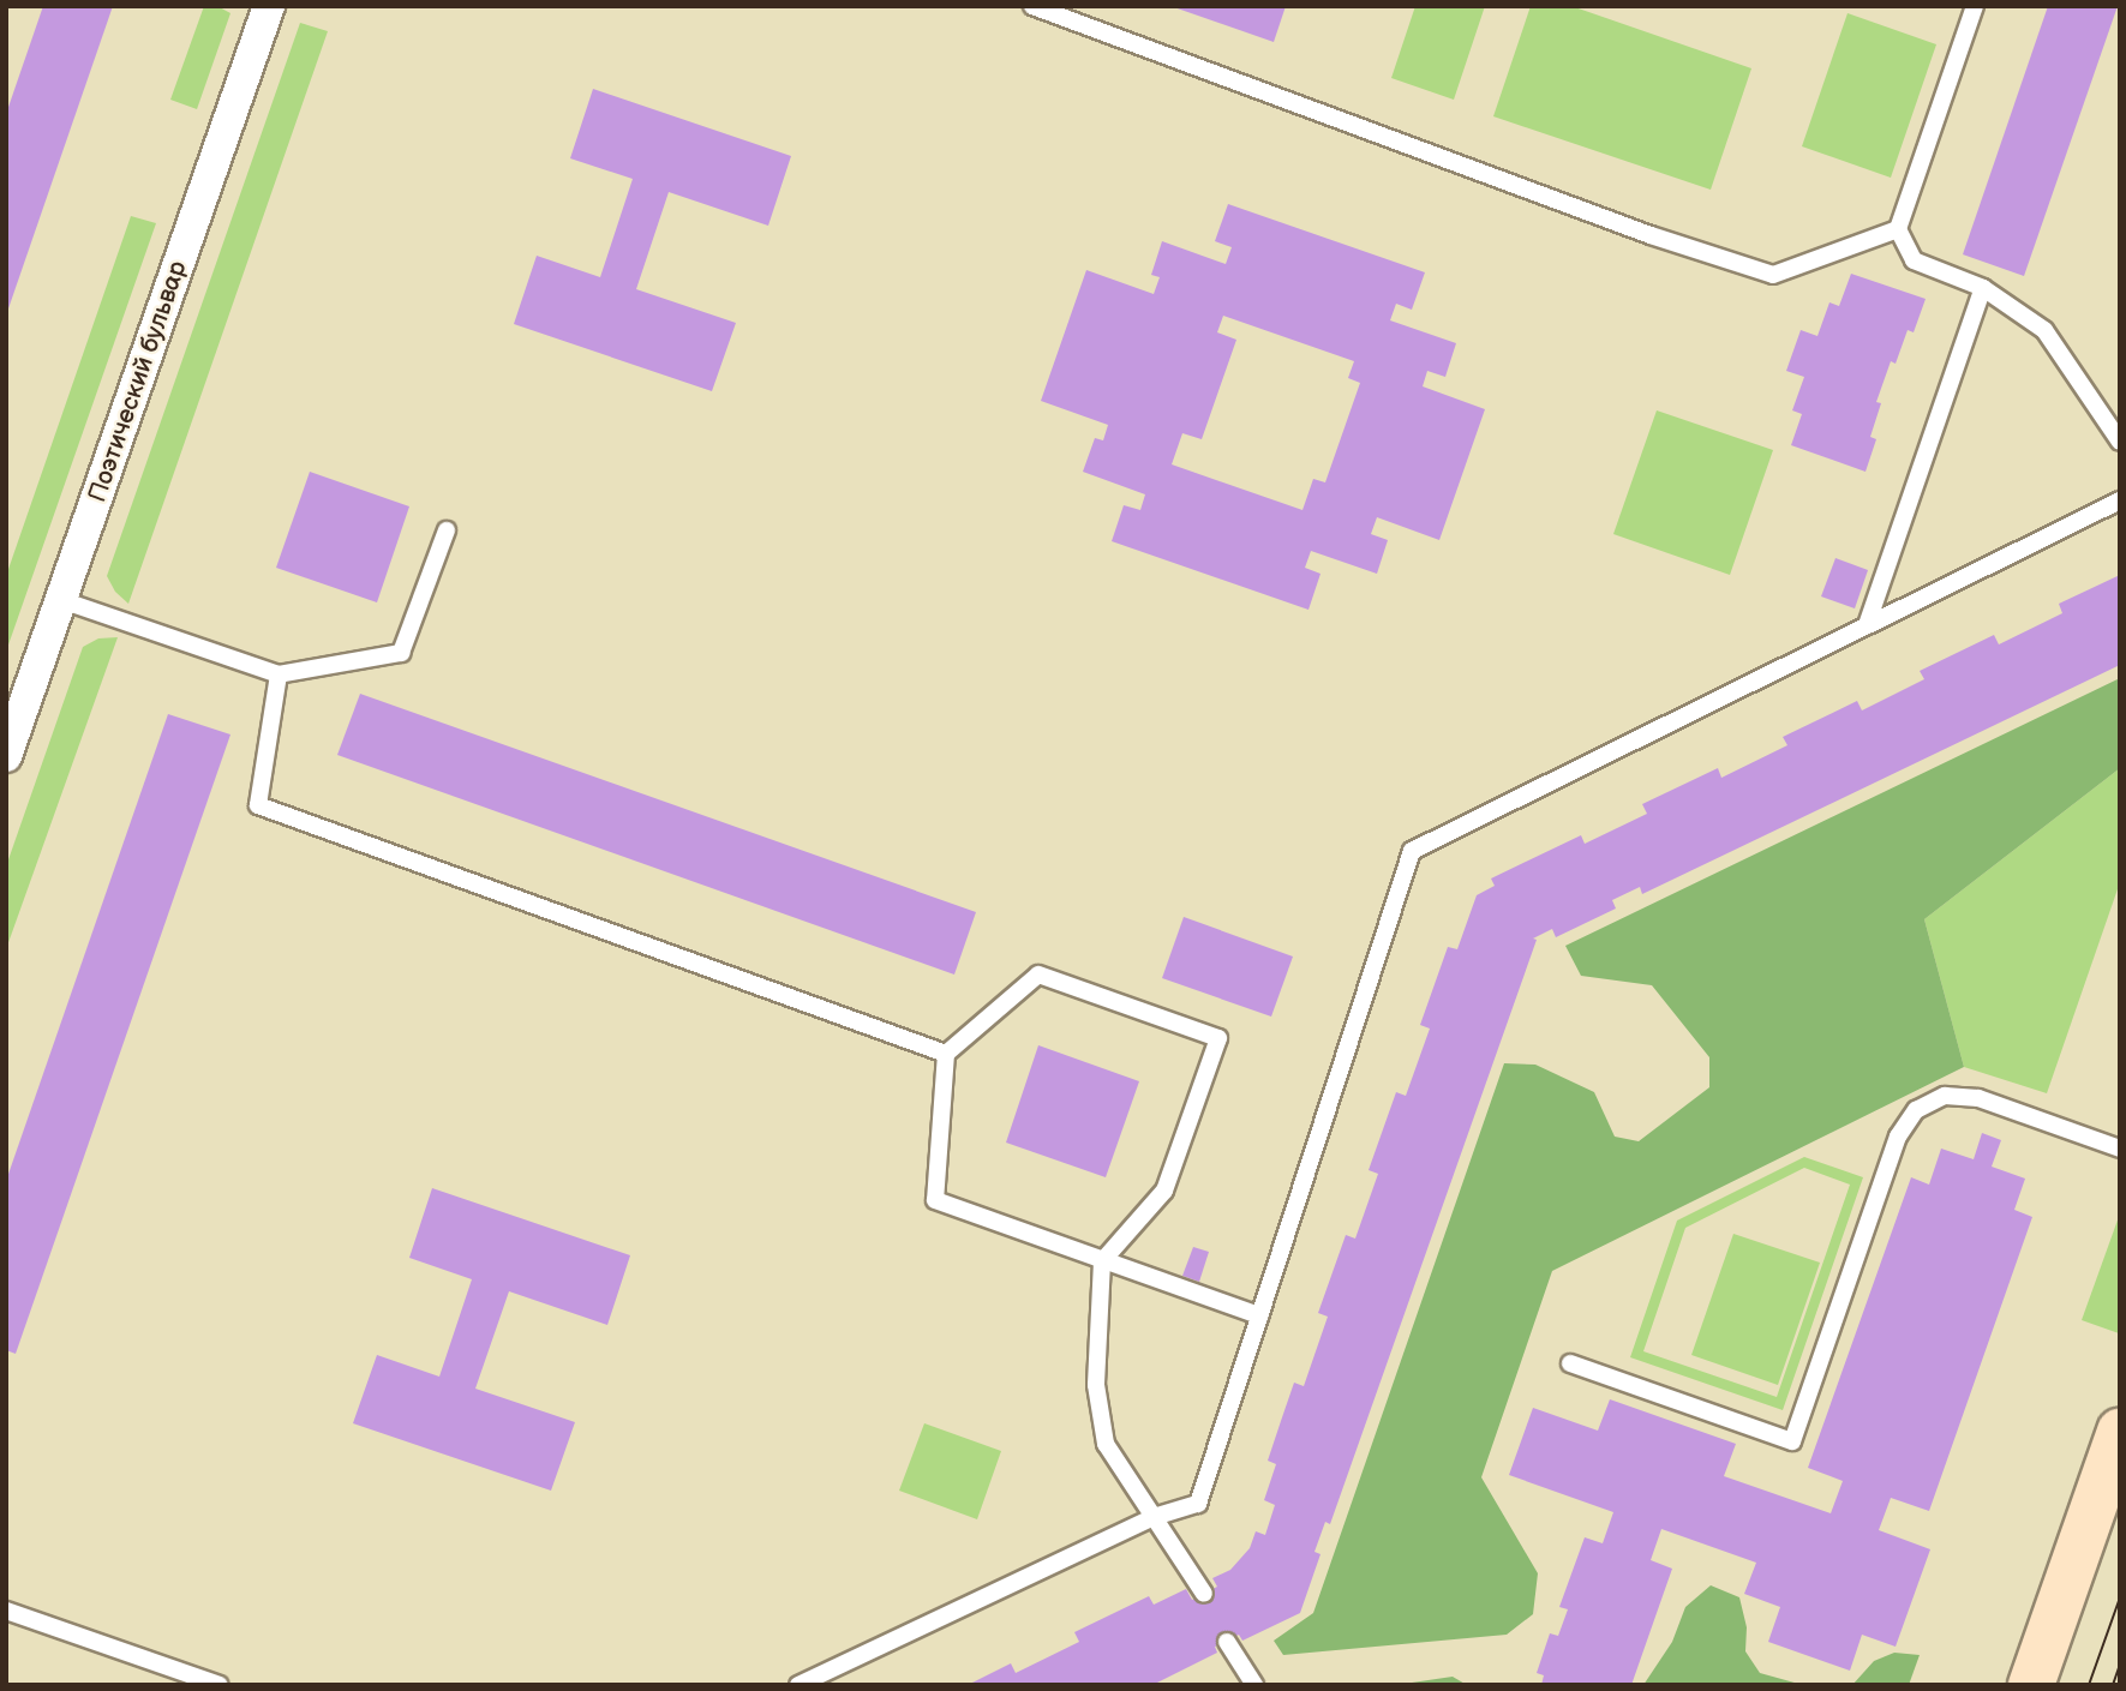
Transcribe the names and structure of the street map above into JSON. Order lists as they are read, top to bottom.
{
  "streets": {
    "street": ["Поэтический бульвар"]
  }
}
